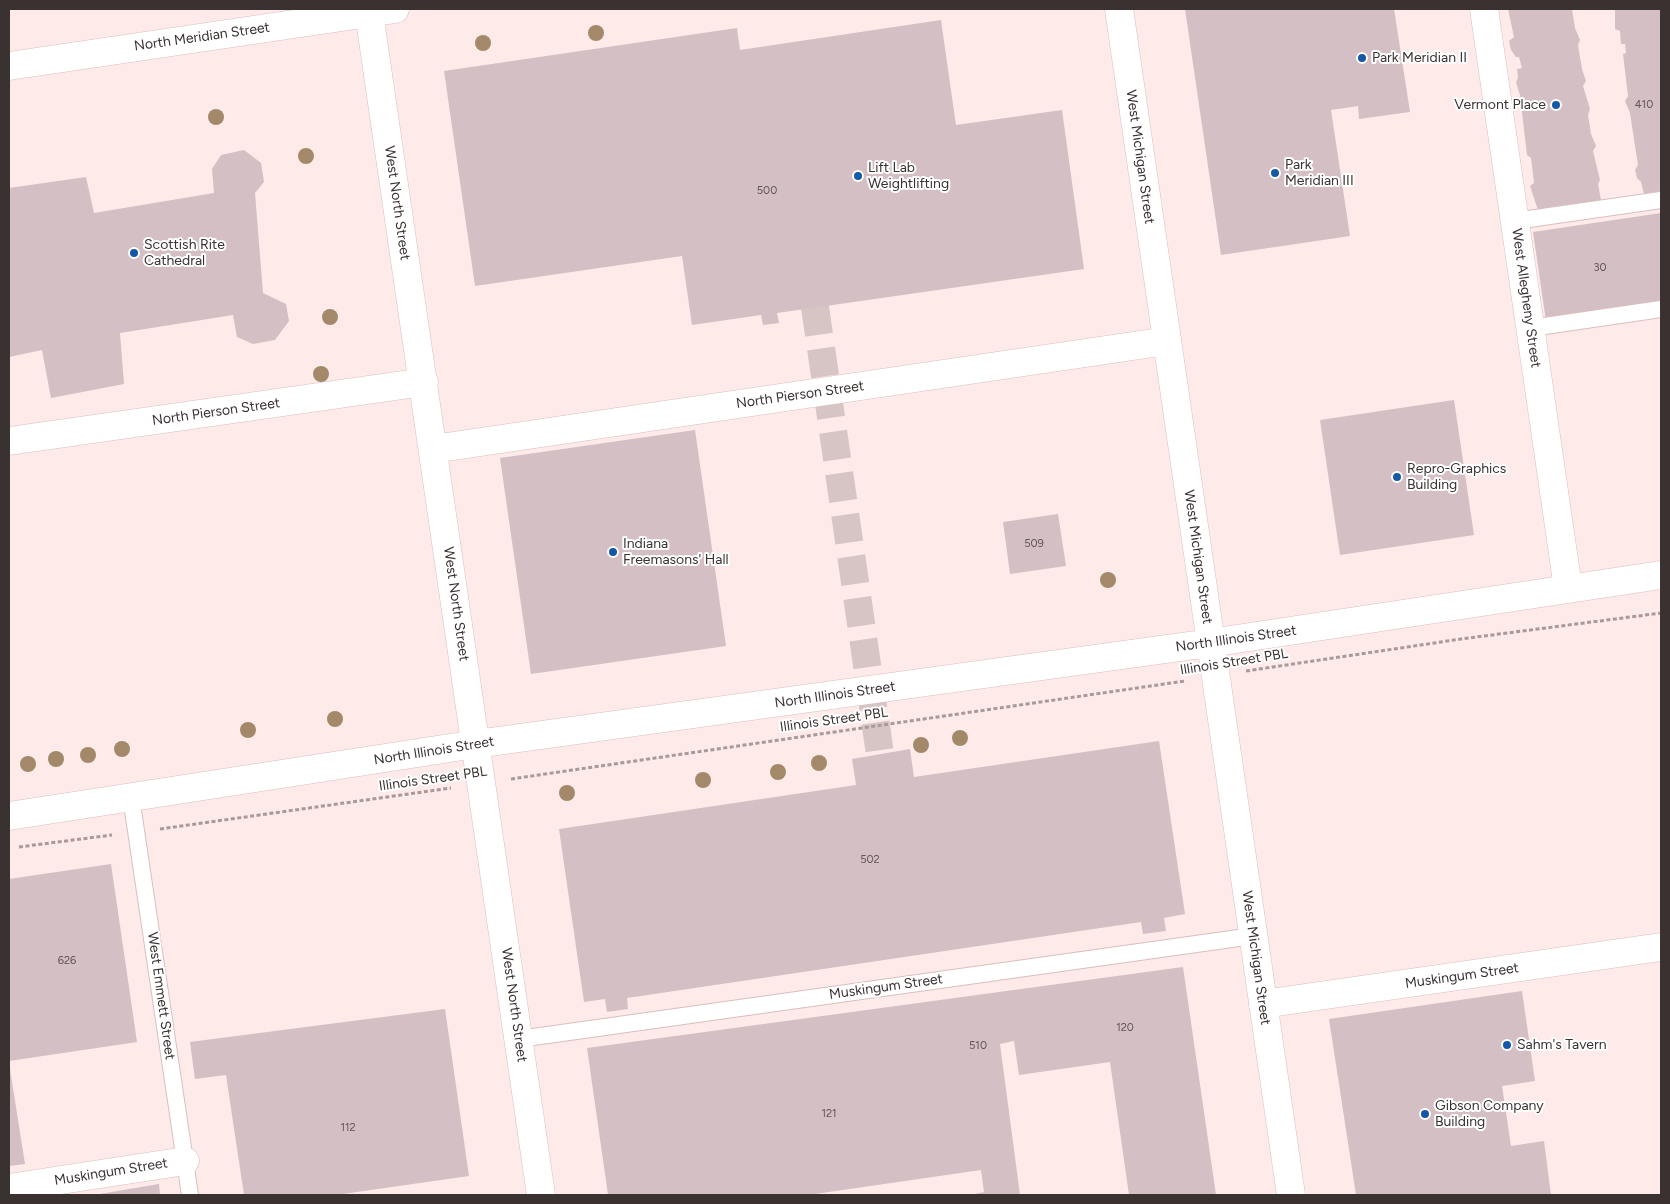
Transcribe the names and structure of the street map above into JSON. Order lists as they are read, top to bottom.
{
  "streets": {
    "main road": [
      "North Meridian Street",
      "West Michigan Street",
      "West North Street",
      "West Allegheny Street",
      "North Pierson Street",
      "North Illinois Street",
      "Muskingum Street"
    ],
    "lane": ["West Emmett Street"],
    "path": ["Illinois Street PBL"]
  },
  "crossings": [
    ["North Meridian Street", "West North Street"],
    ["West Michigan Street", "North Pierson Street"],
    ["West Michigan Street", "North Illinois Street"],
    ["West Michigan Street", "Illinois Street PBL"],
    ["West Michigan Street", "Muskingum Street"],
    ["West North Street", "North Pierson Street"],
    ["West North Street", "North Illinois Street"],
    ["West North Street", "Illinois Street PBL"],
    ["West North Street", "Muskingum Street"],
    ["West Allegheny Street", "North Illinois Street"],
    ["North Illinois Street", "West Emmett Street"],
    ["Illinois Street PBL", "West Emmett Street"],
    ["Muskingum Street", "West Emmett Street"]
  ],
  "places": [
    "Park Meridian II",
    "Vermont Place",
    "Park Meridian III",
    "Lift Lab Weightlifting",
    "Scottish Rite Cathedral",
    "Repro-Graphics Building",
    "Indiana Freemasons' Hall",
    "Sahm's Tavern",
    "Gibson Company Building"
  ],
  "house_numbers": [
    "410",
    "500",
    "30",
    "509",
    "502",
    "626",
    "120",
    "510",
    "121",
    "112"
  ]
}
